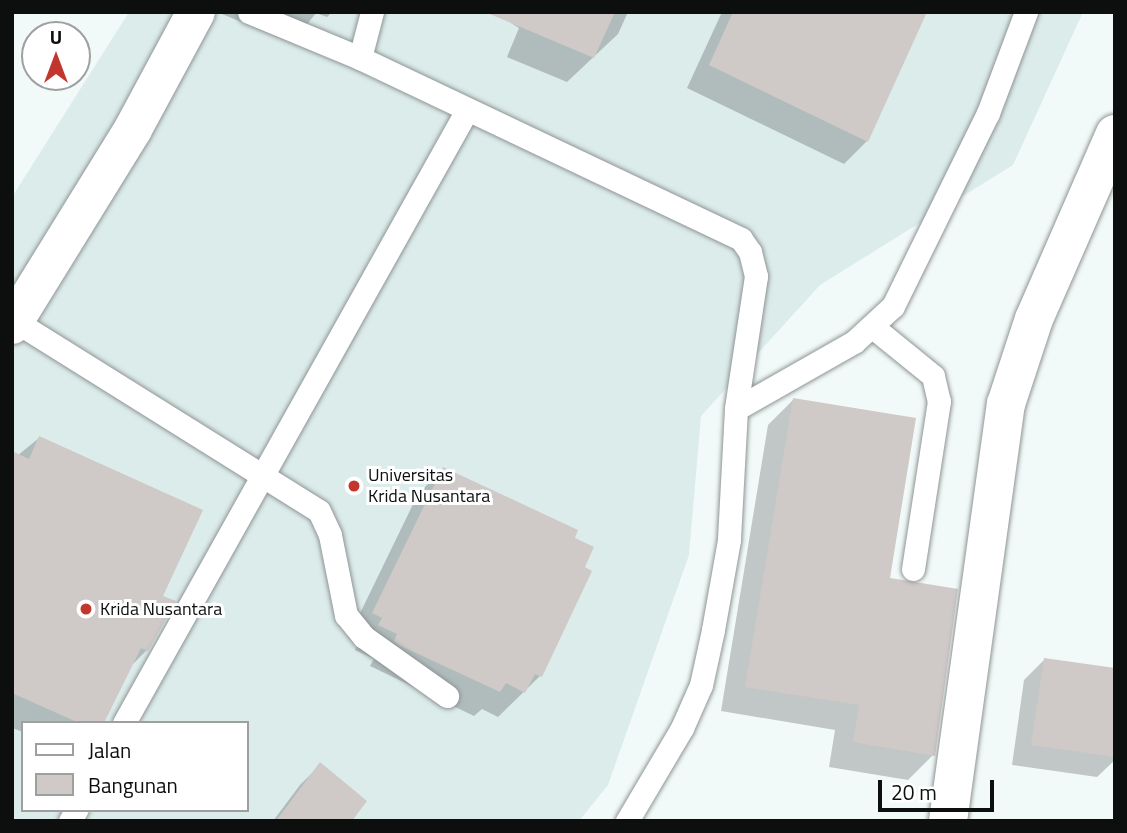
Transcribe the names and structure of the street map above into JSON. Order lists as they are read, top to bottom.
{
  "places": ["Universitas Krida Nusantara", "Krida Nusantara"],
  "legend": ["Jalan", "Bangunan"],
  "scale_bar": "20 m",
  "north": "top"
}
